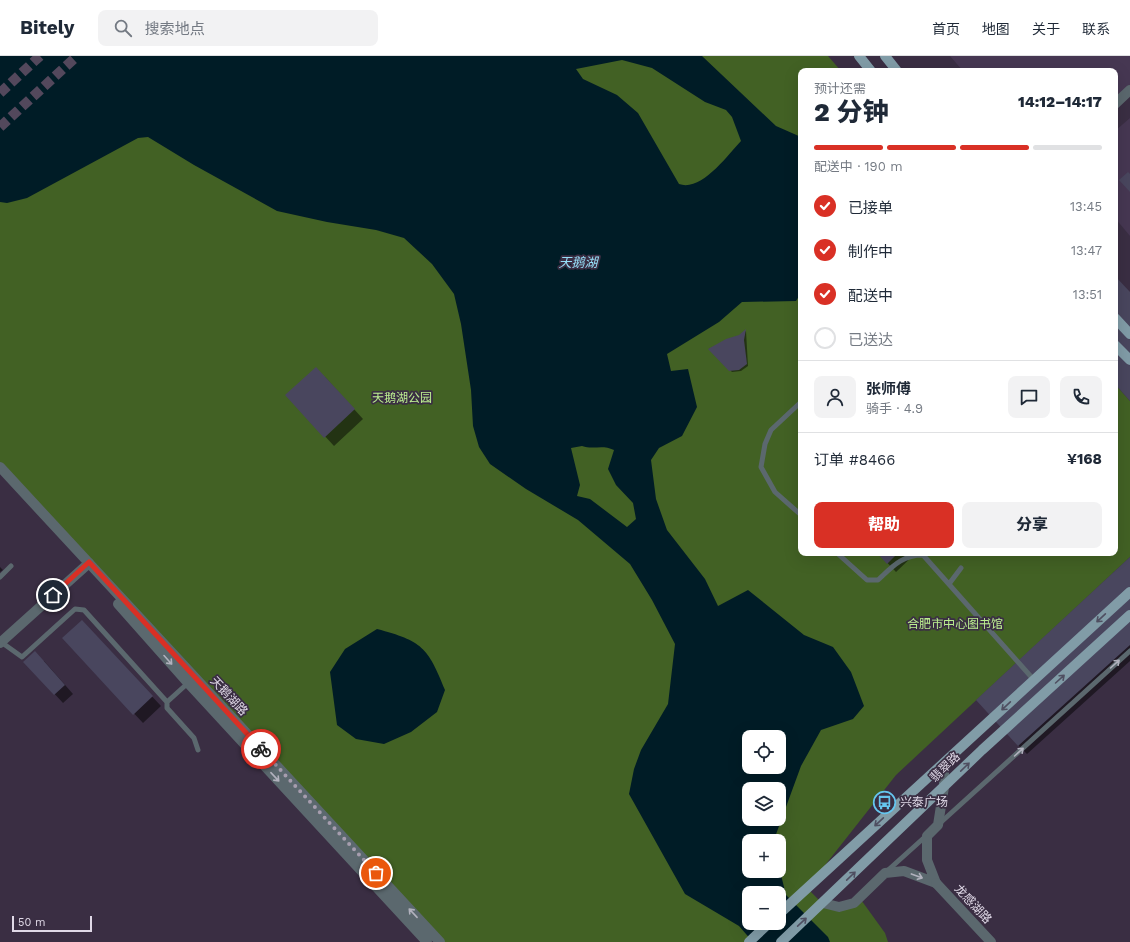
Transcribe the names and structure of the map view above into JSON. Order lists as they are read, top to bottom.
{
  "streets": {
    "main road": ["翡翠路"],
    "street": ["天鹅湖路", "龙感湖路"]
  },
  "water": ["天鹅湖"],
  "parks": ["天鹅湖公园", "合肥市中心图书馆"],
  "places": {
    "bus stop": ["兴泰广场"]
  },
  "scale_bar": "50 m",
  "page": {
    "header": "Bitely",
    "search": "搜索地点",
    "nav": [
      "首页",
      "地图",
      "关于",
      "联系"
    ],
    "heading": ["2 分钟", "预计还需", "14:12–14:17"],
    "panel": [
      "张师傅",
      "骑手 · 4.9",
      "订单 #8466",
      "¥168"
    ],
    "bar": "配送中 · 190 m",
    "list": [
      ["已接单", "13:45"],
      ["制作中", "13:47"],
      ["配送中", "13:51"],
      "已送达"
    ],
    "buttons": ["帮助", "分享"],
    "map_buttons": ["+", "−"],
    "scale": "50 m"
  }
}
